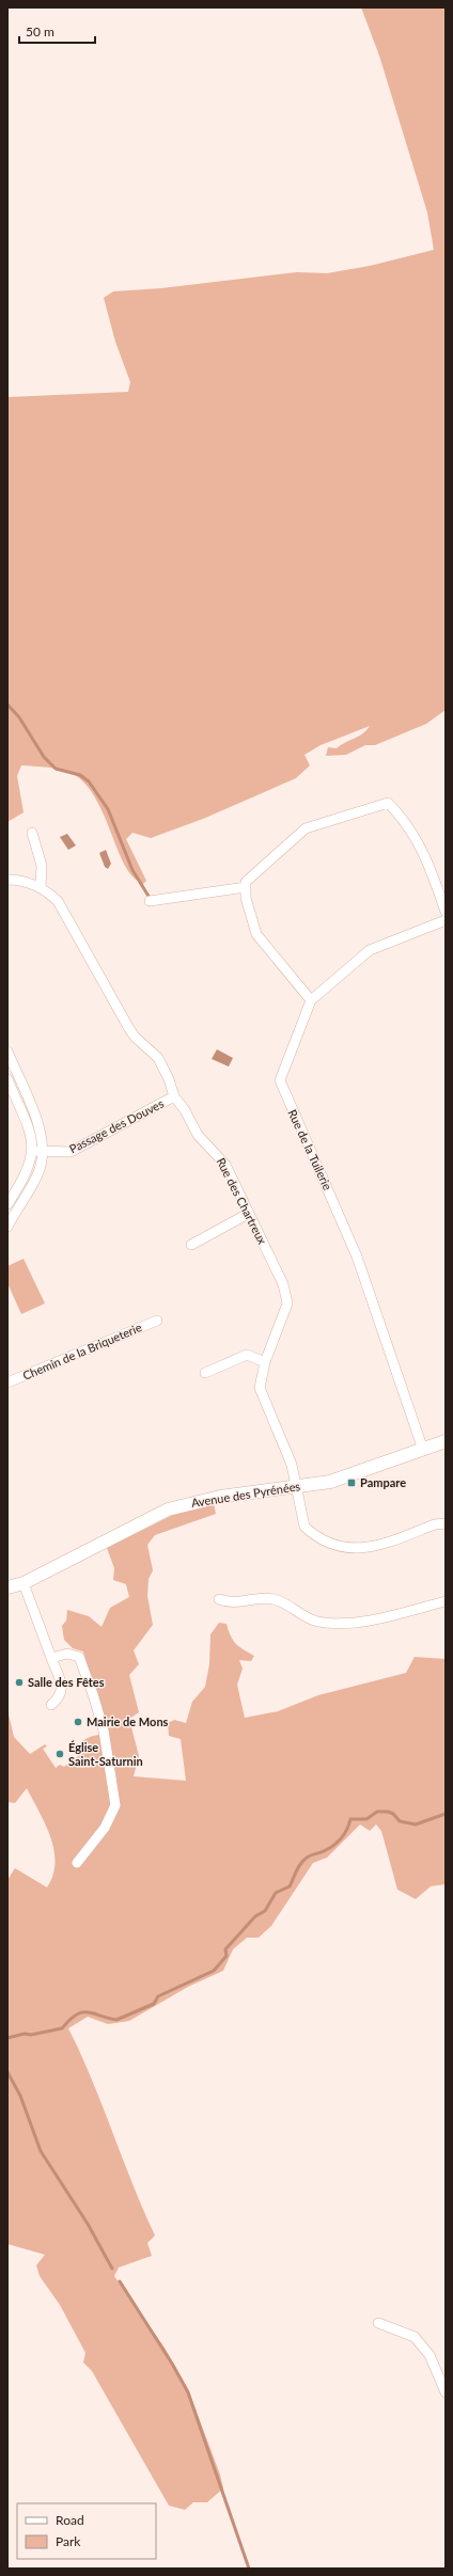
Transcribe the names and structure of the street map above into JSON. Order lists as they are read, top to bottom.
{
  "streets": {
    "street": [
      "Passage des Douves",
      "Rue de la Tuilerie",
      "Rue des Chartreux",
      "Chemin de la Briqueterie",
      "Avenue des Pyrénées"
    ]
  },
  "crossings": [
    ["Passage des Douves", "Rue des Chartreux"],
    ["Rue de la Tuilerie", "Avenue des Pyrénées"],
    ["Rue des Chartreux", "Avenue des Pyrénées"]
  ],
  "places": {
    "transit": ["Pampare"],
    "other": ["Salle des Fêtes", "Mairie de Mons", "Église Saint-Saturnin"]
  },
  "legend": ["Road", "Park"],
  "scale_bar": "50 m"
}
